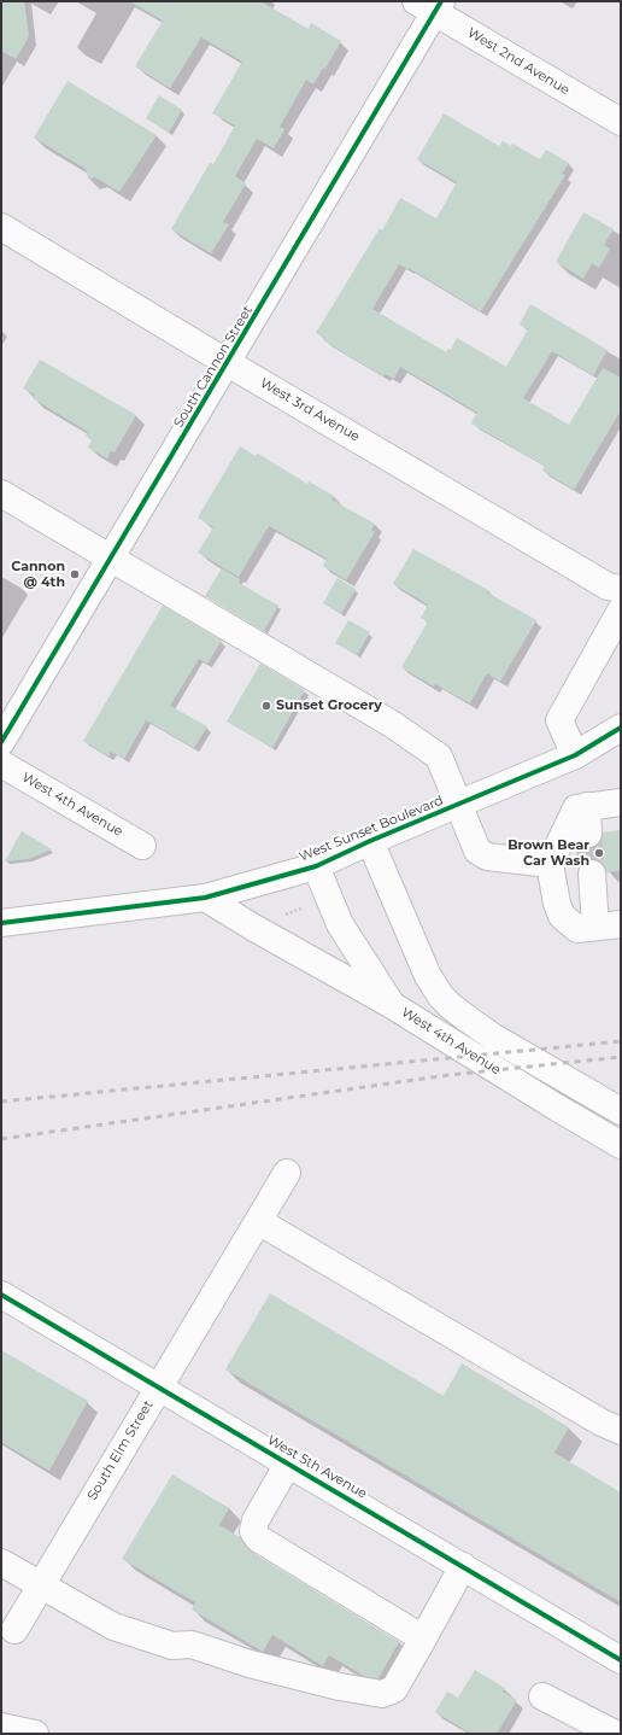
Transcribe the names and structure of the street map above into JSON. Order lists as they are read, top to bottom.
{
  "streets": {
    "main road": [
      "West 2nd Avenue",
      "South Cannon Street",
      "West 3rd Avenue",
      "West 4th Avenue",
      "West Sunset Boulevard",
      "South Elm Street",
      "West 5th Avenue"
    ]
  },
  "crossings": [
    ["West 2nd Avenue", "South Cannon Street"],
    ["South Cannon Street", "West 3rd Avenue"],
    ["West 4th Avenue", "West Sunset Boulevard"],
    ["South Elm Street", "West 5th Avenue"]
  ],
  "places": ["Cannon @ 4th", "Sunset Grocery", "Brown Bear Car Wash"]
}
